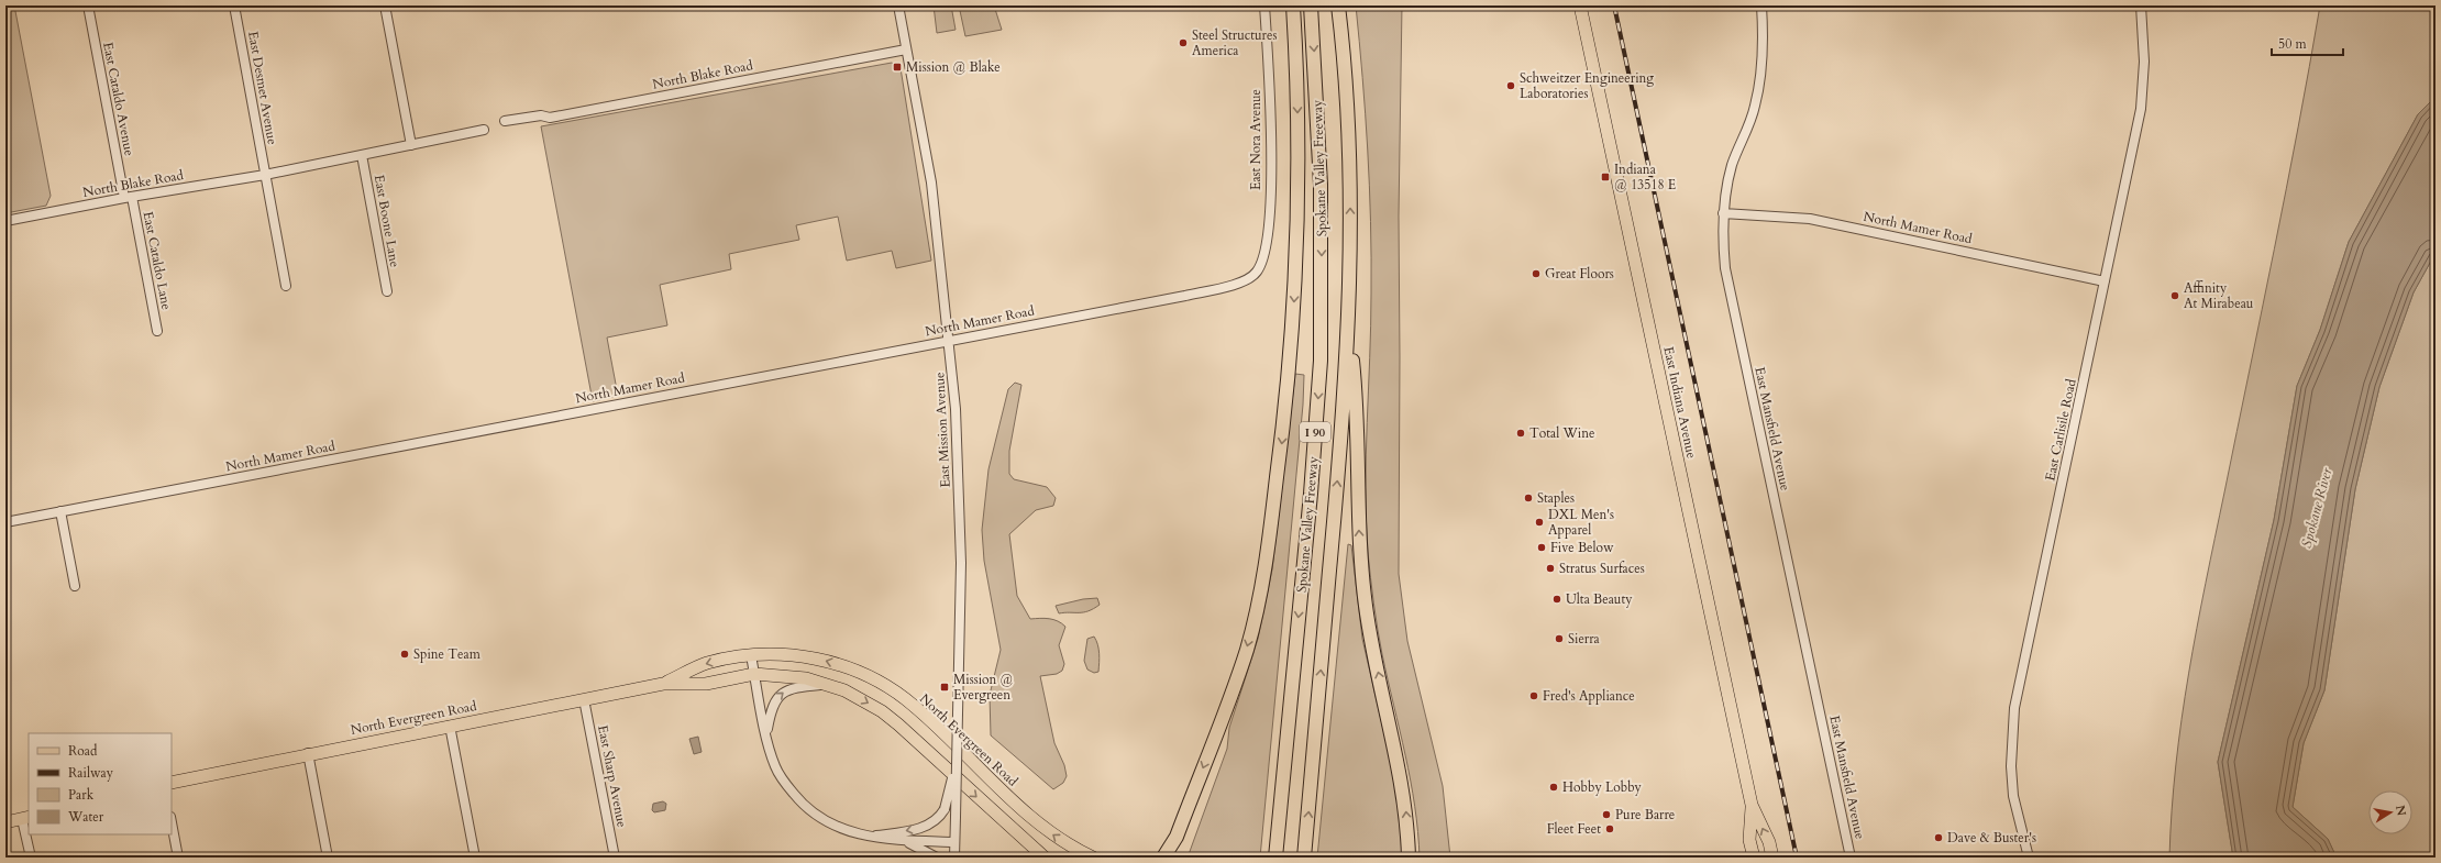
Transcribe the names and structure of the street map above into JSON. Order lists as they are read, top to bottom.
{
  "streets": {
    "highway": ["Spokane Valley Freeway", "I 90"],
    "main road": ["East Indiana Avenue", "North Evergreen Road"],
    "street": [
      "North Blake Road",
      "East Desmet Avenue",
      "East Cataldo Avenue",
      "East Nora Avenue",
      "East Boone Lane",
      "North Mamer Road",
      "East Cataldo Lane",
      "East Mansfield Avenue",
      "East Mission Avenue",
      "East Carlisile Road",
      "East Sharp Avenue"
    ]
  },
  "crossings": [
    ["North Blake Road", "East Desmet Avenue"],
    ["North Blake Road", "East Cataldo Avenue"],
    ["North Blake Road", "East Boone Lane"],
    ["North Blake Road", "East Cataldo Lane"],
    ["North Blake Road", "East Mission Avenue"],
    ["East Cataldo Avenue", "East Cataldo Lane"],
    ["East Nora Avenue", "North Mamer Road"],
    ["North Mamer Road", "East Mansfield Avenue"],
    ["North Mamer Road", "East Mission Avenue"],
    ["North Mamer Road", "East Carlisile Road"],
    ["North Evergreen Road", "East Sharp Avenue"]
  ],
  "water": ["Spokane River"],
  "places": {
    "other": [
      "Steel Structures America",
      "Schweitzer Engineering Laboratories",
      "Great Floors",
      "Affinity At Mirabeau",
      "Total Wine",
      "Staples",
      "DXL Men's Apparel",
      "Five Below",
      "Stratus Surfaces",
      "Ulta Beauty",
      "Sierra",
      "Spine Team",
      "Fred's Appliance",
      "Hobby Lobby",
      "Pure Barre",
      "Fleet Feet",
      "Dave & Buster's"
    ],
    "transit": ["Mission @ Blake", "Indiana @ 13518 E", "Mission @ Evergreen"]
  },
  "legend": [
    "Road",
    "Railway",
    "Park",
    "Water"
  ],
  "scale_bar": "50 m",
  "north": "right"
}
